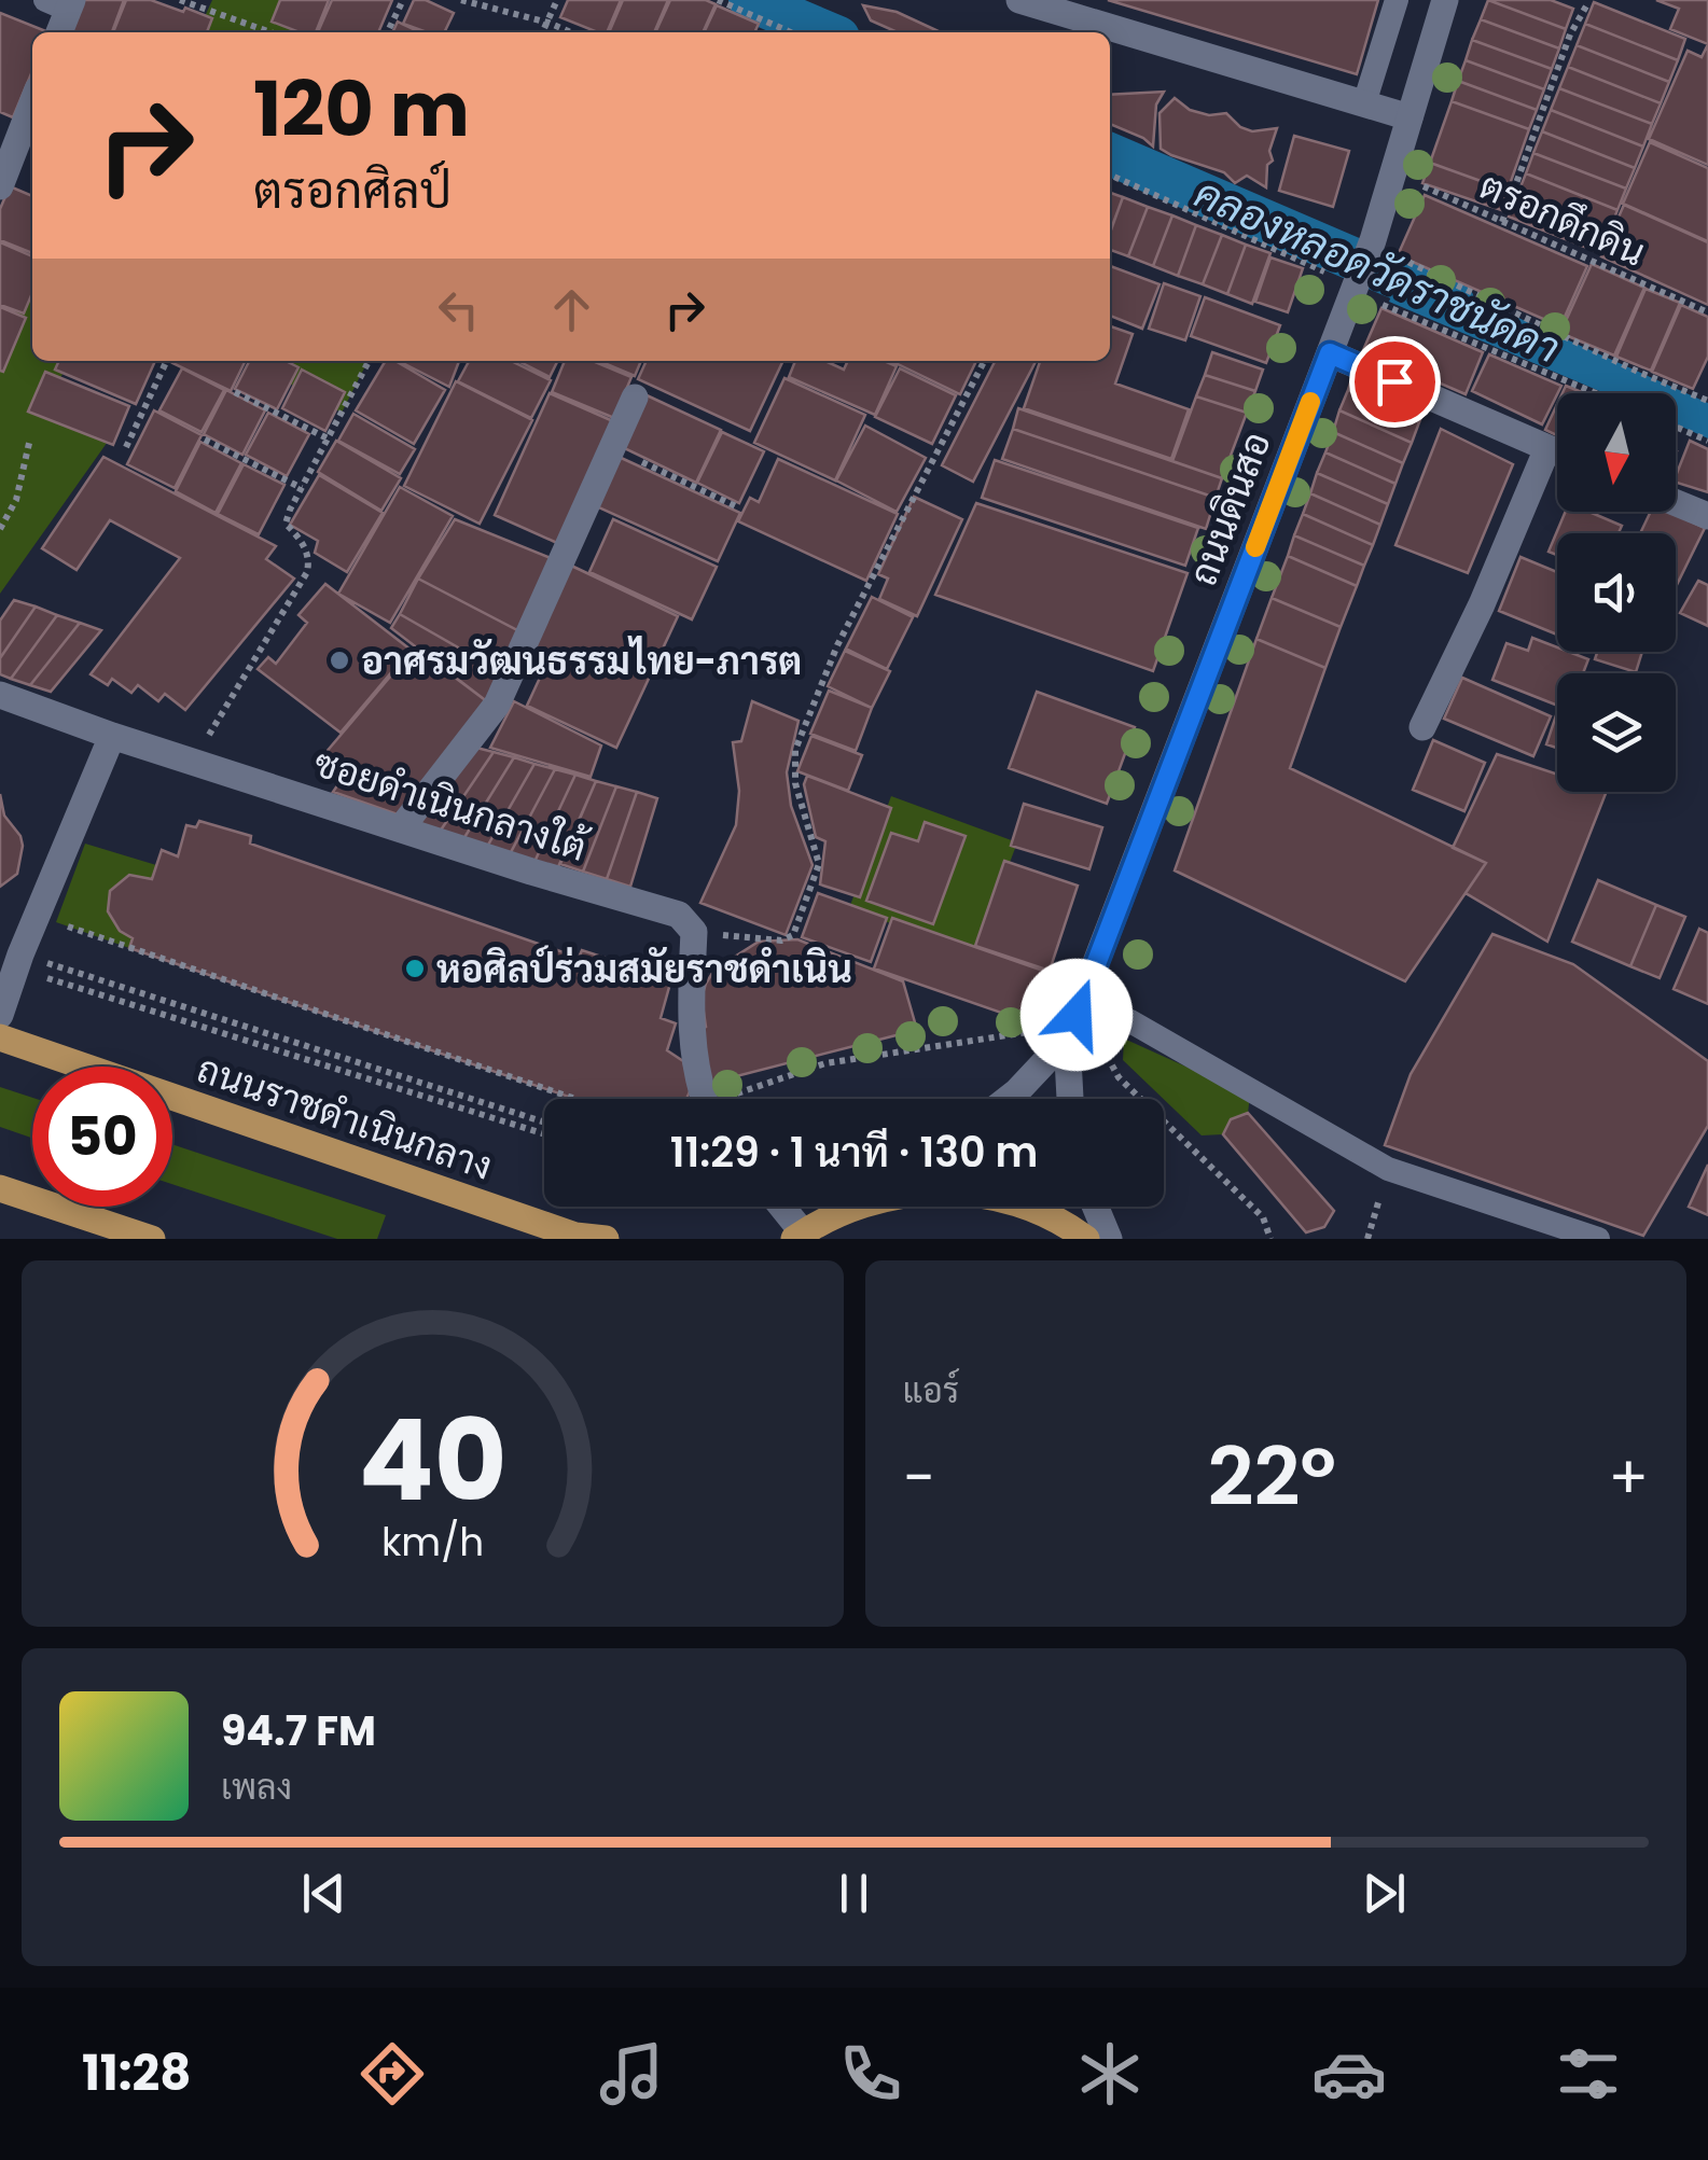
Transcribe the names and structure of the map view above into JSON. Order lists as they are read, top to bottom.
{
  "streets": {
    "main road": ["ถนนราชดำเนินกลาง"],
    "street": ["ถนนดินสอ", "ซอยดำเนินกลางใต้"],
    "path": ["ตรอกดึกดิน"]
  },
  "crossings": [
    ["ตรอกดึกดิน", "ถนนดินสอ"]
  ],
  "water": ["คลองหลอดวัดราชนัดดา"],
  "places": ["อาศรมวัฒนธรรมไทย-ภารต", "หอศิลป์ร่วมสมัยราชดำเนิน"],
  "north": "bottom",
  "page": {
    "turn": ["120 m", "ตรอกศิลป์"],
    "limit": "50",
    "trip": "11:29 · 1 นาที · 130 m",
    "tile": "แอร์",
    "heat": ["−", "22°", "+"],
    "song": ["94.7 FM", "เพลง"],
    "tabs": "11:28",
    "gauge": ["40", "km/h"]
  }
}
